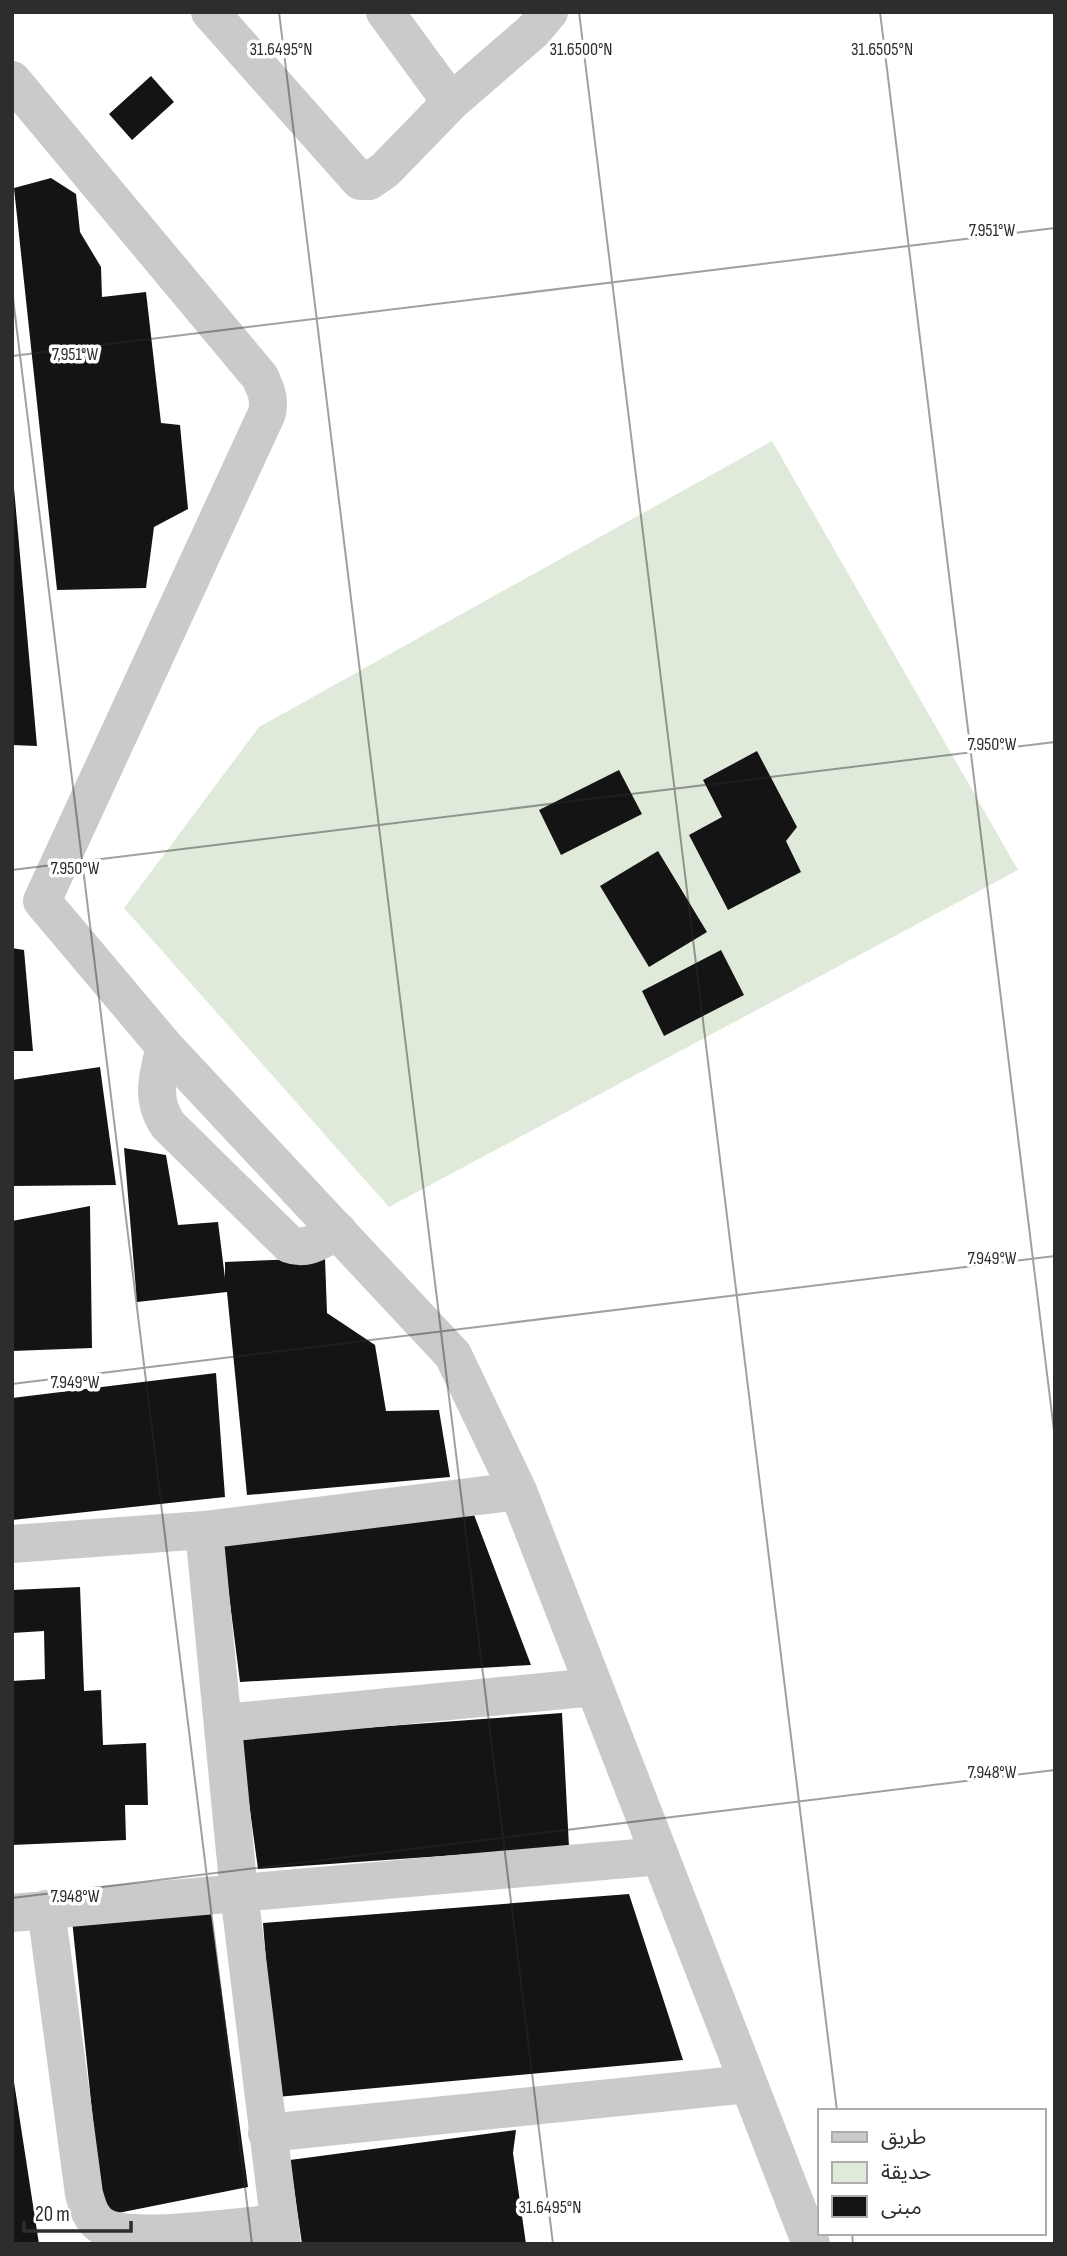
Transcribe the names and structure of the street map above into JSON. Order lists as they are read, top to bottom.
{
  "legend": ["طريق", "حديقة", "مبنى"],
  "scale_bar": "20 m",
  "coordinates": [
    "31.6495°N",
    "31.6500°N",
    "31.6505°N",
    "7.951°W",
    "7.950°W",
    "7.949°W",
    "7.948°W"
  ]
}
